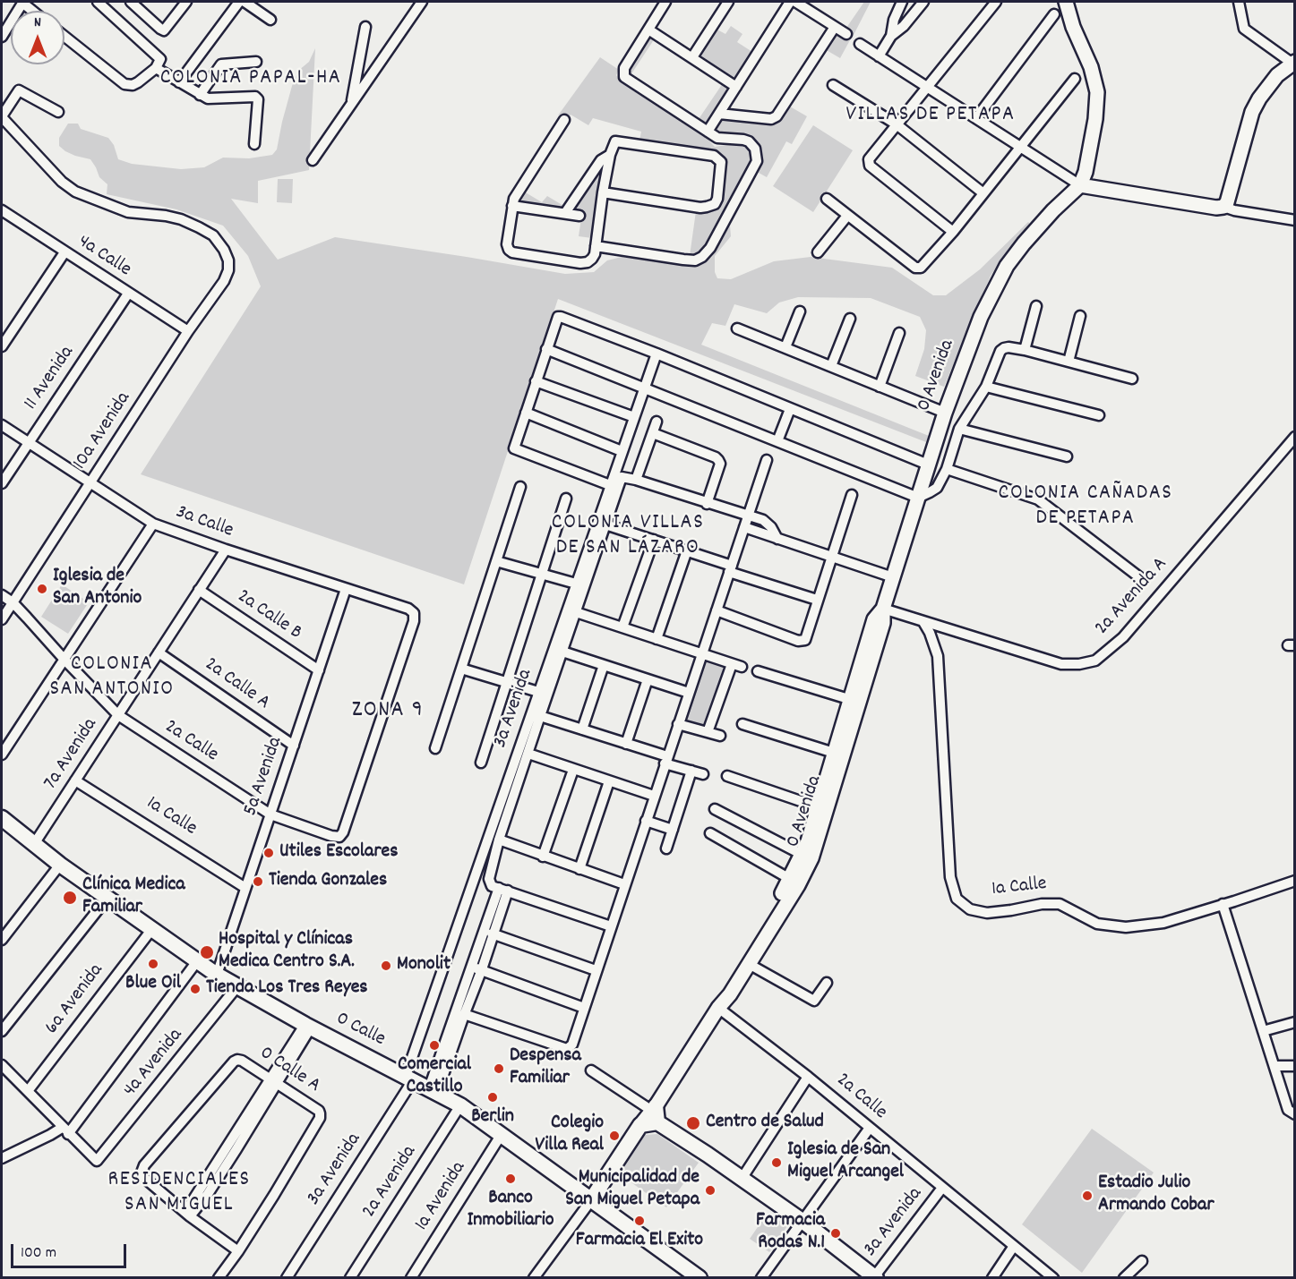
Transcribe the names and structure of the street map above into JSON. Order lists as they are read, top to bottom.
{
  "streets": {
    "main road": ["0 Avenida", "0 Calle"],
    "street": [
      "4a Calle",
      "11 Avenida",
      "10a Avenida",
      "3a Calle",
      "2a Avenida A",
      "2a Calle B",
      "2a Calle A",
      "3a Avenida",
      "2a Calle",
      "7a Avenida",
      "5a Avenida",
      "1a Calle",
      "6a Avenida",
      "4a Avenida",
      "0 Calle A",
      "2a Avenida",
      "1a Avenida"
    ]
  },
  "crossings": [
    ["4a Calle", "11 Avenida"],
    ["4a Calle", "10a Avenida"],
    ["0 Avenida", "2a Avenida A"],
    ["0 Avenida", "2a Calle"],
    ["11 Avenida", "3a Calle"],
    ["10a Avenida", "3a Calle"],
    ["10a Avenida", "2a Calle"],
    ["3a Calle", "2a Calle"],
    ["3a Calle", "7a Avenida"],
    ["3a Calle", "5a Avenida"],
    ["2a Avenida A", "1a Calle"],
    ["2a Calle B", "7a Avenida"],
    ["2a Calle B", "5a Avenida"],
    ["2a Calle A", "7a Avenida"],
    ["2a Calle A", "5a Avenida"],
    ["3a Avenida", "2a Calle"],
    ["3a Avenida", "0 Calle"],
    ["2a Calle", "7a Avenida"],
    ["2a Calle", "5a Avenida"],
    ["7a Avenida", "1a Calle"],
    ["7a Avenida", "0 Calle"],
    ["5a Avenida", "1a Calle"],
    ["5a Avenida", "0 Calle"],
    ["6a Avenida", "0 Calle"],
    ["0 Calle", "4a Avenida"],
    ["0 Calle", "2a Avenida"],
    ["0 Calle", "1a Avenida"]
  ],
  "districts": [
    "COLONIA PAPAL-HA",
    "VILLAS DE PETAPA",
    "COLONIA CAÑADAS DE PETAPA",
    "COLONIA VILLAS DE SAN LÁZARO",
    "COLONIA SAN ANTONIO",
    "ZONA 9",
    "RESIDENCIALES SAN MIGUEL"
  ],
  "places": [
    "Iglesia de San Antonio",
    "Utiles Escolares",
    "Tienda Gonzales",
    "Clínica Medica Familiar",
    "Hospital y Clínicas Medica Centro S.A.",
    "Blue Oil",
    "Monolit",
    "Tienda Los Tres Reyes",
    "Comercial Castillo",
    "Despensa Familiar",
    "Berlin",
    "Centro de Salud",
    "Colegio Villa Real",
    "Iglesia de San Miguel Arcangel",
    "Banco Inmobiliario",
    "Municipalidad de San Miguel Petapa",
    "Estadio Julio Armando Cobar",
    "Farmacia El Exito",
    "Farmacia Rodas N.1"
  ],
  "scale_bar": "100 m",
  "north": "top"
}
